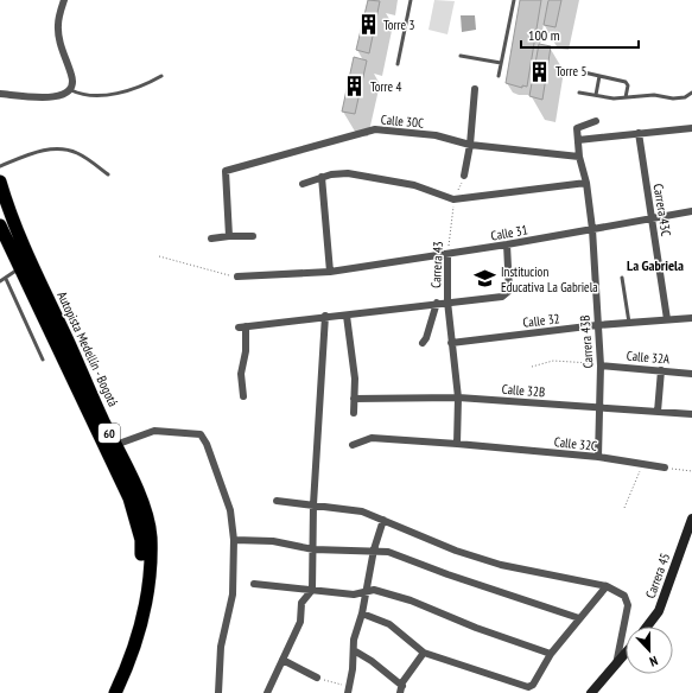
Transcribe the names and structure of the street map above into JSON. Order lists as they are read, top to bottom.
{
  "streets": {
    "highway": ["Autopista Medellín - Bogotá", "60"],
    "main road": ["Carrera 45"],
    "street": [
      "Calle 30C",
      "Carrera 43C",
      "Calle 31",
      "Carrera 43",
      "Calle 32",
      "Carrera 43B",
      "Calle 32A",
      "Calle 32B",
      "Calle 32C"
    ]
  },
  "crossings": [
    ["Calle 30C", "Carrera 43B"],
    ["Carrera 43C", "Calle 31"],
    ["Carrera 43C", "Calle 32"],
    ["Calle 31", "Carrera 43"],
    ["Calle 31", "Carrera 43B"],
    ["Carrera 43", "Calle 32"],
    ["Carrera 43", "Calle 32B"],
    ["Carrera 43", "Calle 32C"],
    ["Calle 32", "Carrera 43B"],
    ["Carrera 43B", "Calle 32A"],
    ["Carrera 43B", "Calle 32B"],
    ["Carrera 43B", "Calle 32C"]
  ],
  "districts": ["La Gabriela"],
  "places": {
    "building": ["Torre 3", "Torre 5", "Torre 4"],
    "school or university": ["Institucion Educativa La Gabriela"]
  },
  "scale_bar": "100 m",
  "north": "bottom"
}
